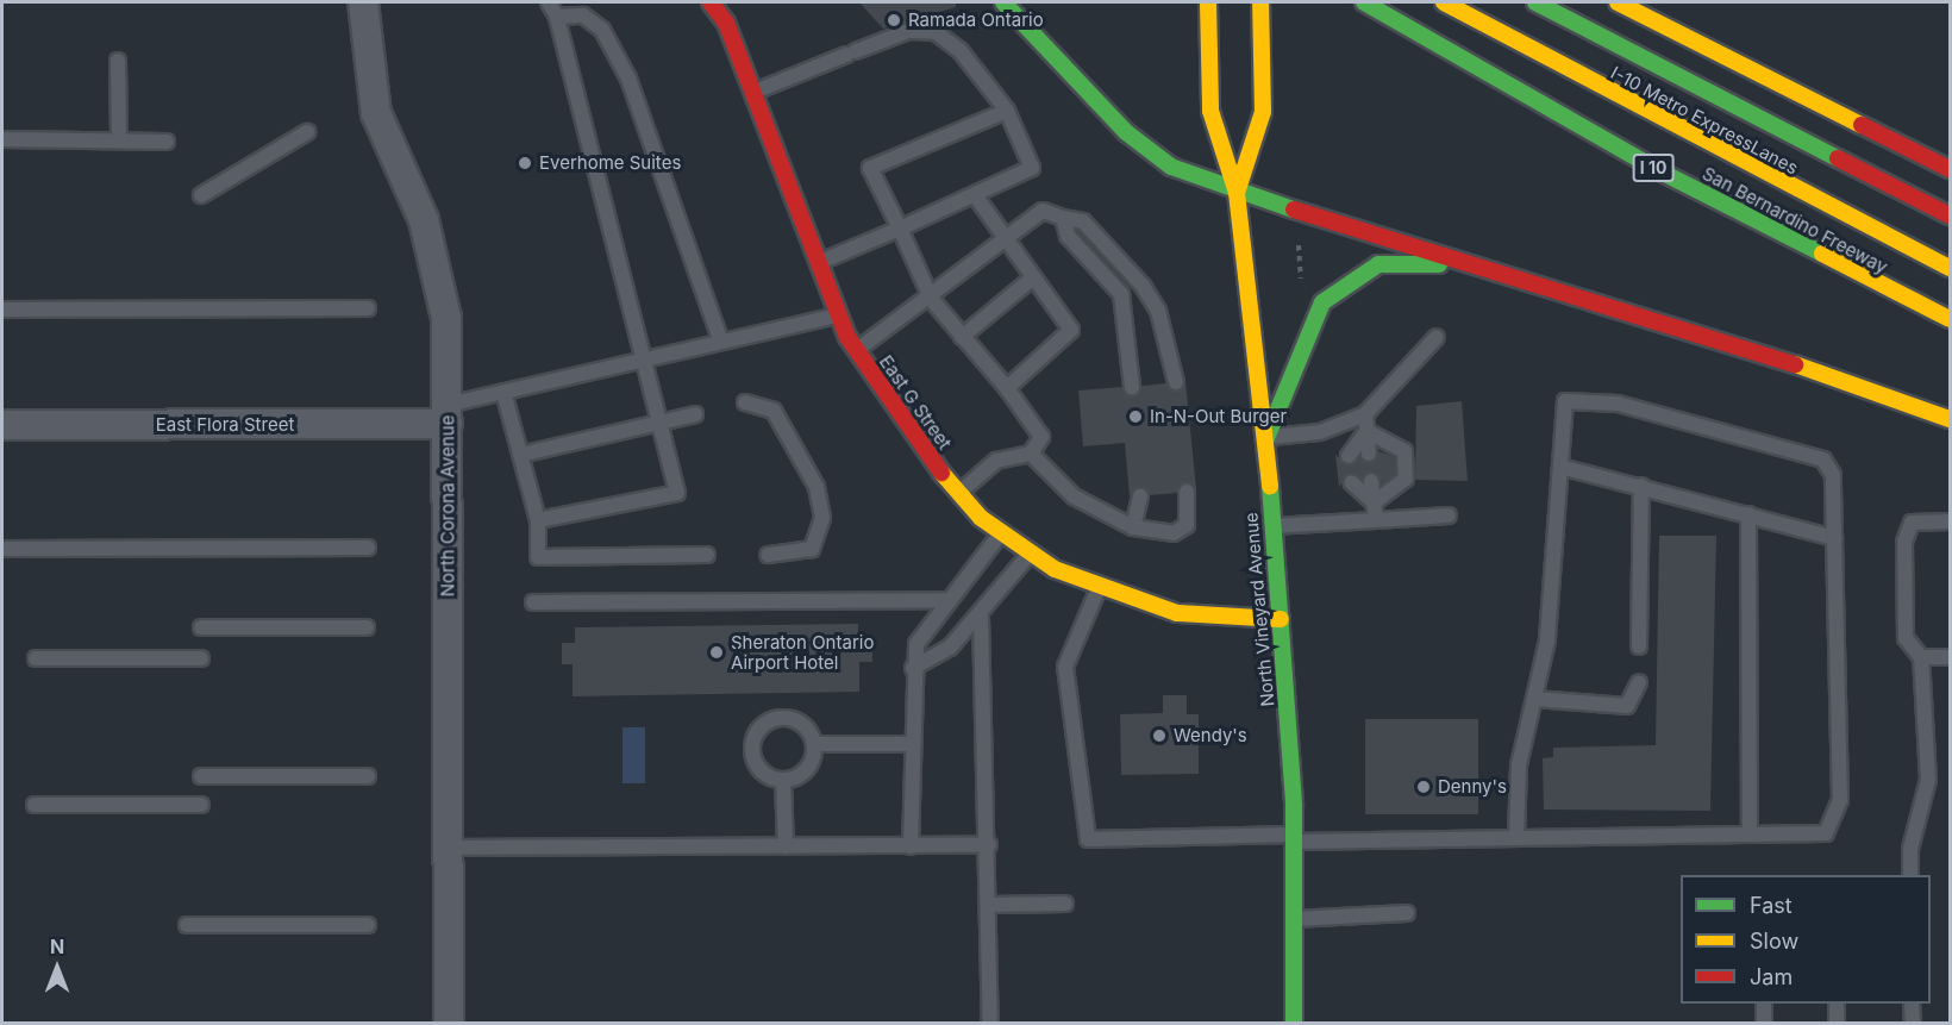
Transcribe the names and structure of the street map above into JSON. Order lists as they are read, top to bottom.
{
  "streets": {
    "main road": [
      "I-10 Metro ExpressLanes",
      "I 10",
      "San Bernardino Freeway",
      "East G Street",
      "North Vineyard Avenue"
    ],
    "street": ["East Flora Street", "North Corona Avenue"]
  },
  "crossings": [
    ["East G Street", "North Vineyard Avenue"],
    ["East Flora Street", "North Corona Avenue"]
  ],
  "places": [
    "Ramada Ontario",
    "Everhome Suites",
    "In-N-Out Burger",
    "Sheraton Ontario Airport Hotel",
    "Wendy's",
    "Denny's"
  ],
  "legend": ["Fast", "Slow", "Jam"],
  "north": "top"
}
